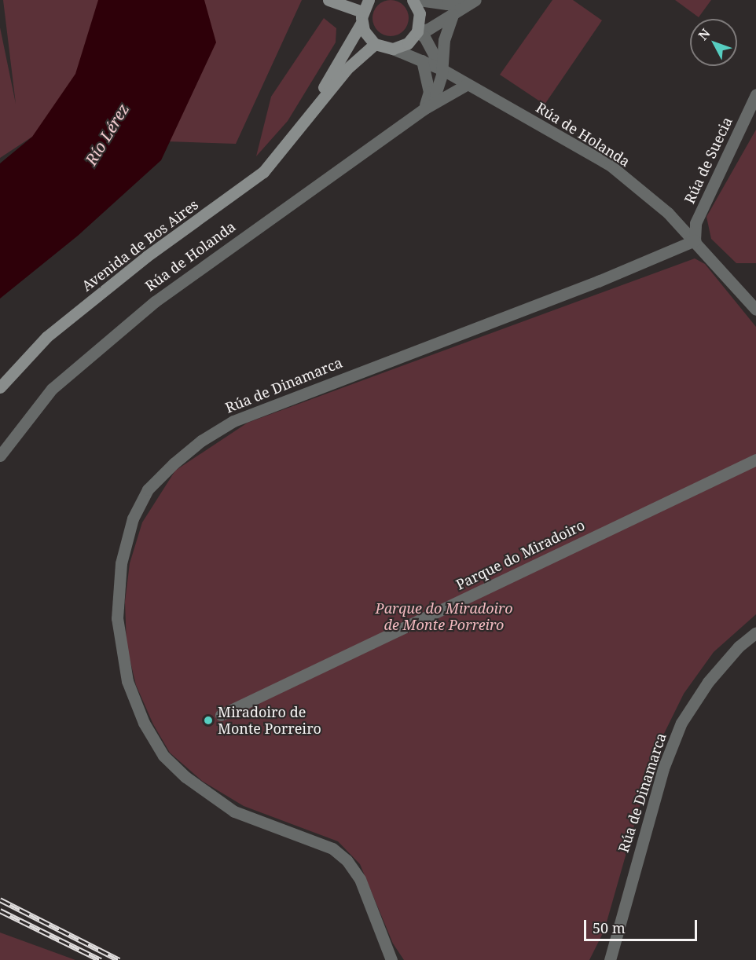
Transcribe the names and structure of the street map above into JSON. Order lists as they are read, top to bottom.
{
  "streets": {
    "street": [
      "Rúa de Holanda",
      "Rúa de Suecia",
      "Avenida de Bos Aires",
      "Rúa de Dinamarca",
      "Parque do Miradoiro"
    ]
  },
  "crossings": [
    ["Rúa de Holanda", "Rúa de Suecia"],
    ["Rúa de Holanda", "Rúa de Dinamarca"],
    ["Rúa de Suecia", "Rúa de Dinamarca"]
  ],
  "water": ["Río Lérez"],
  "parks": ["Parque do Miradoiro de Monte Porreiro"],
  "places": ["Miradoiro de Monte Porreiro"],
  "scale_bar": "50 m",
  "north": "top left"
}
